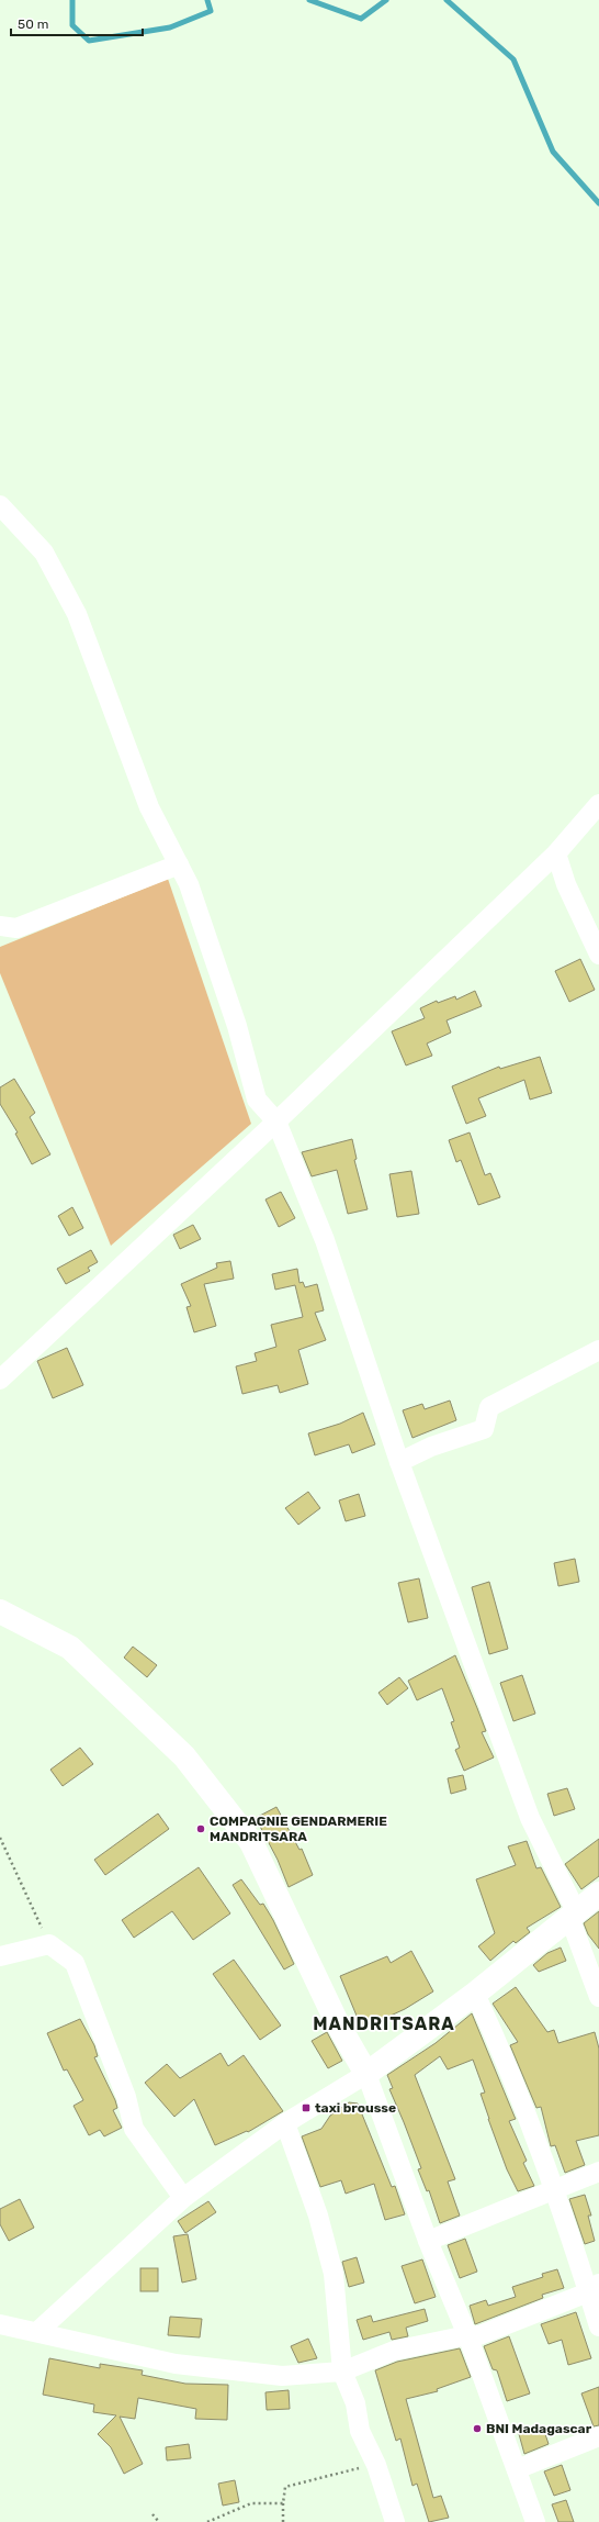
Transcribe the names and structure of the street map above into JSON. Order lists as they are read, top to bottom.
{
  "districts": ["MANDRITSARA"],
  "places": {
    "other": ["COMPAGNIE GENDARMERIE MANDRITSARA", "BNI Madagascar"],
    "transit": ["taxi brousse"]
  },
  "scale_bar": "50 m"
}
